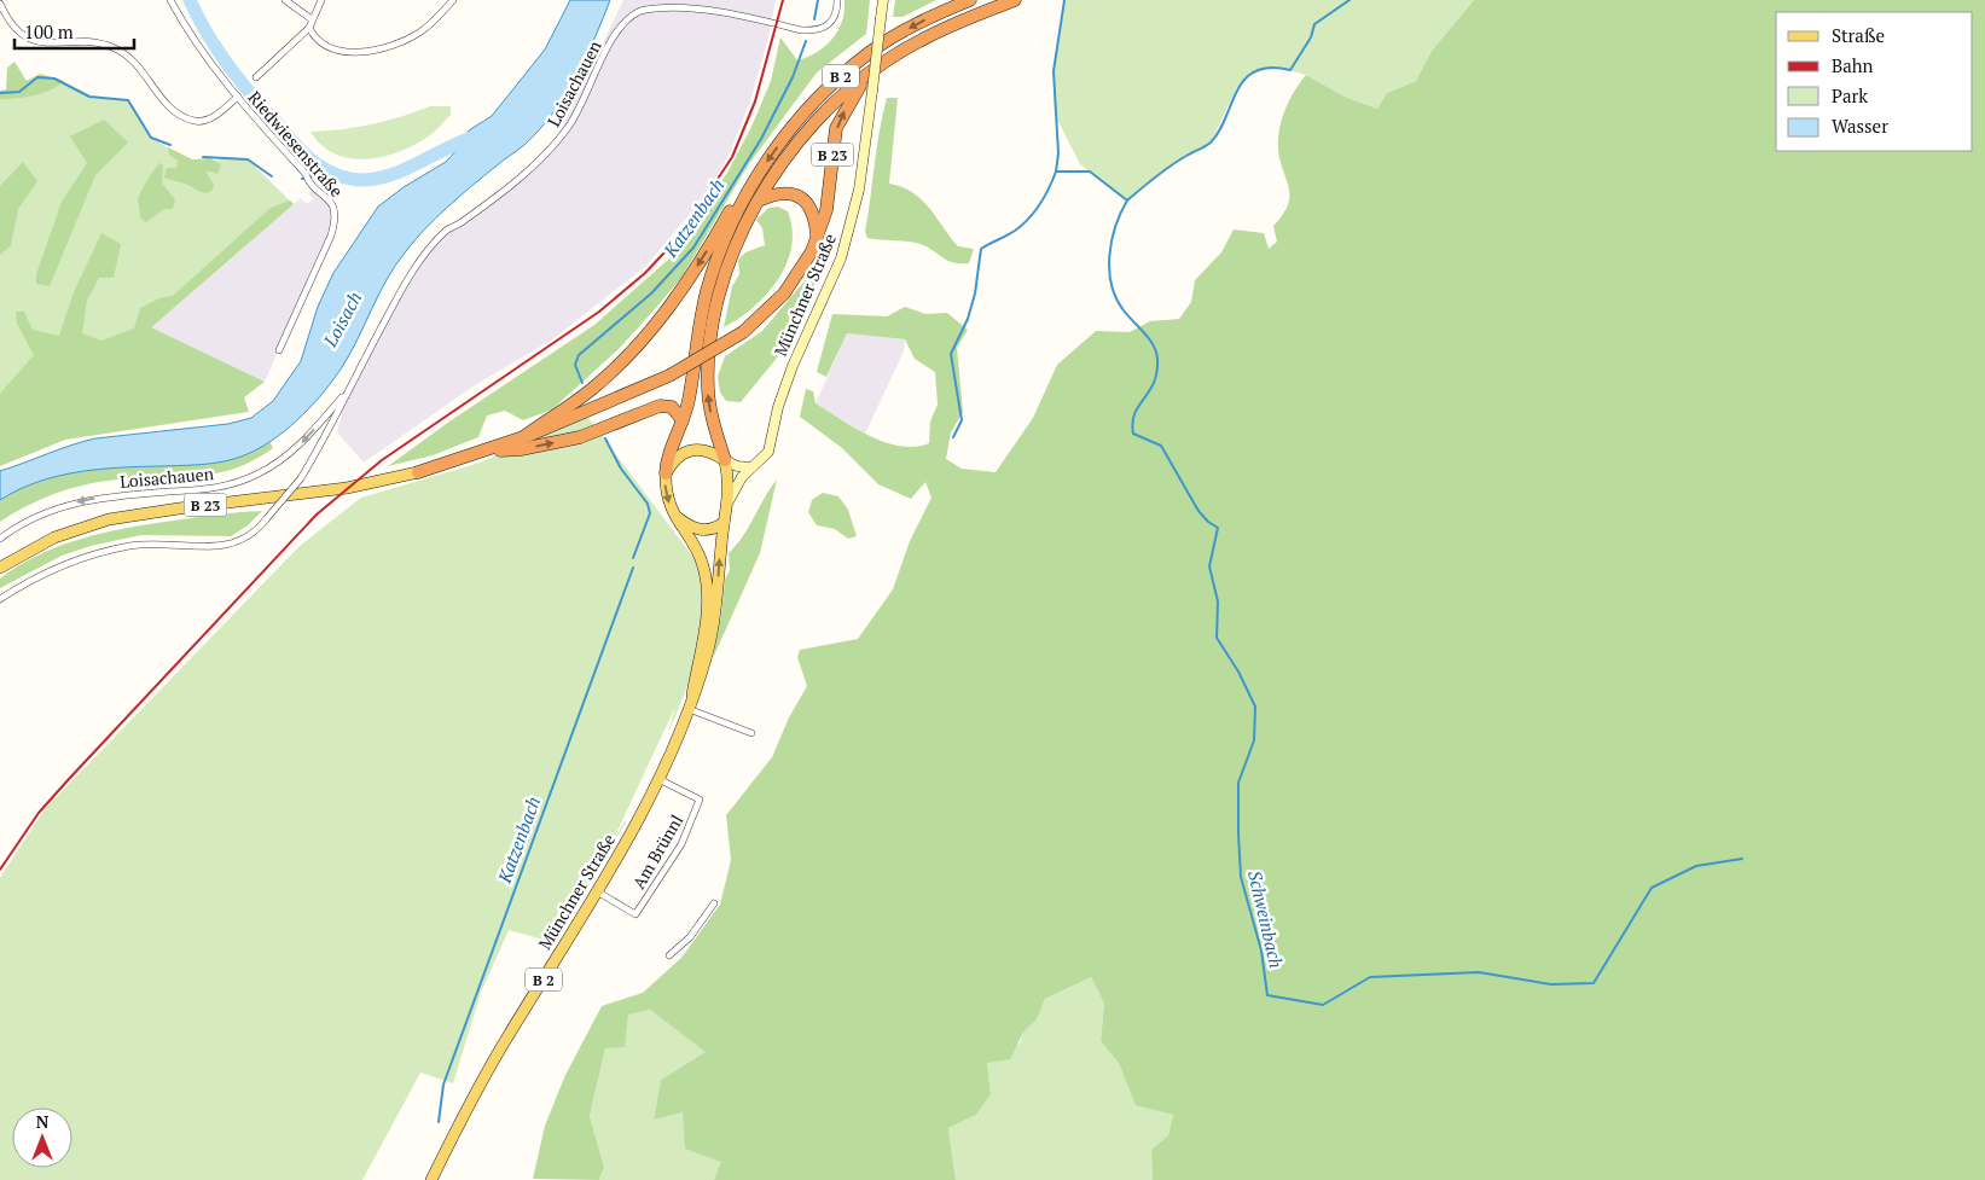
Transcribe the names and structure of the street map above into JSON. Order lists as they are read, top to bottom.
{
  "streets": {
    "highway": ["B 2", "B 23"],
    "main road": ["Münchner Straße"],
    "street": ["Loisachauen", "Riedwiesenstraße", "Am Brünnl"]
  },
  "crossings": [
    ["B 2", "B 23"],
    ["B 2", "Münchner Straße"],
    ["Münchner Straße", "Am Brünnl"]
  ],
  "water": ["Katzenbach", "Loisach", "Schweinbach"],
  "legend": [
    "Straße",
    "Bahn",
    "Park",
    "Wasser"
  ],
  "scale_bar": "100 m",
  "north": "top"
}
